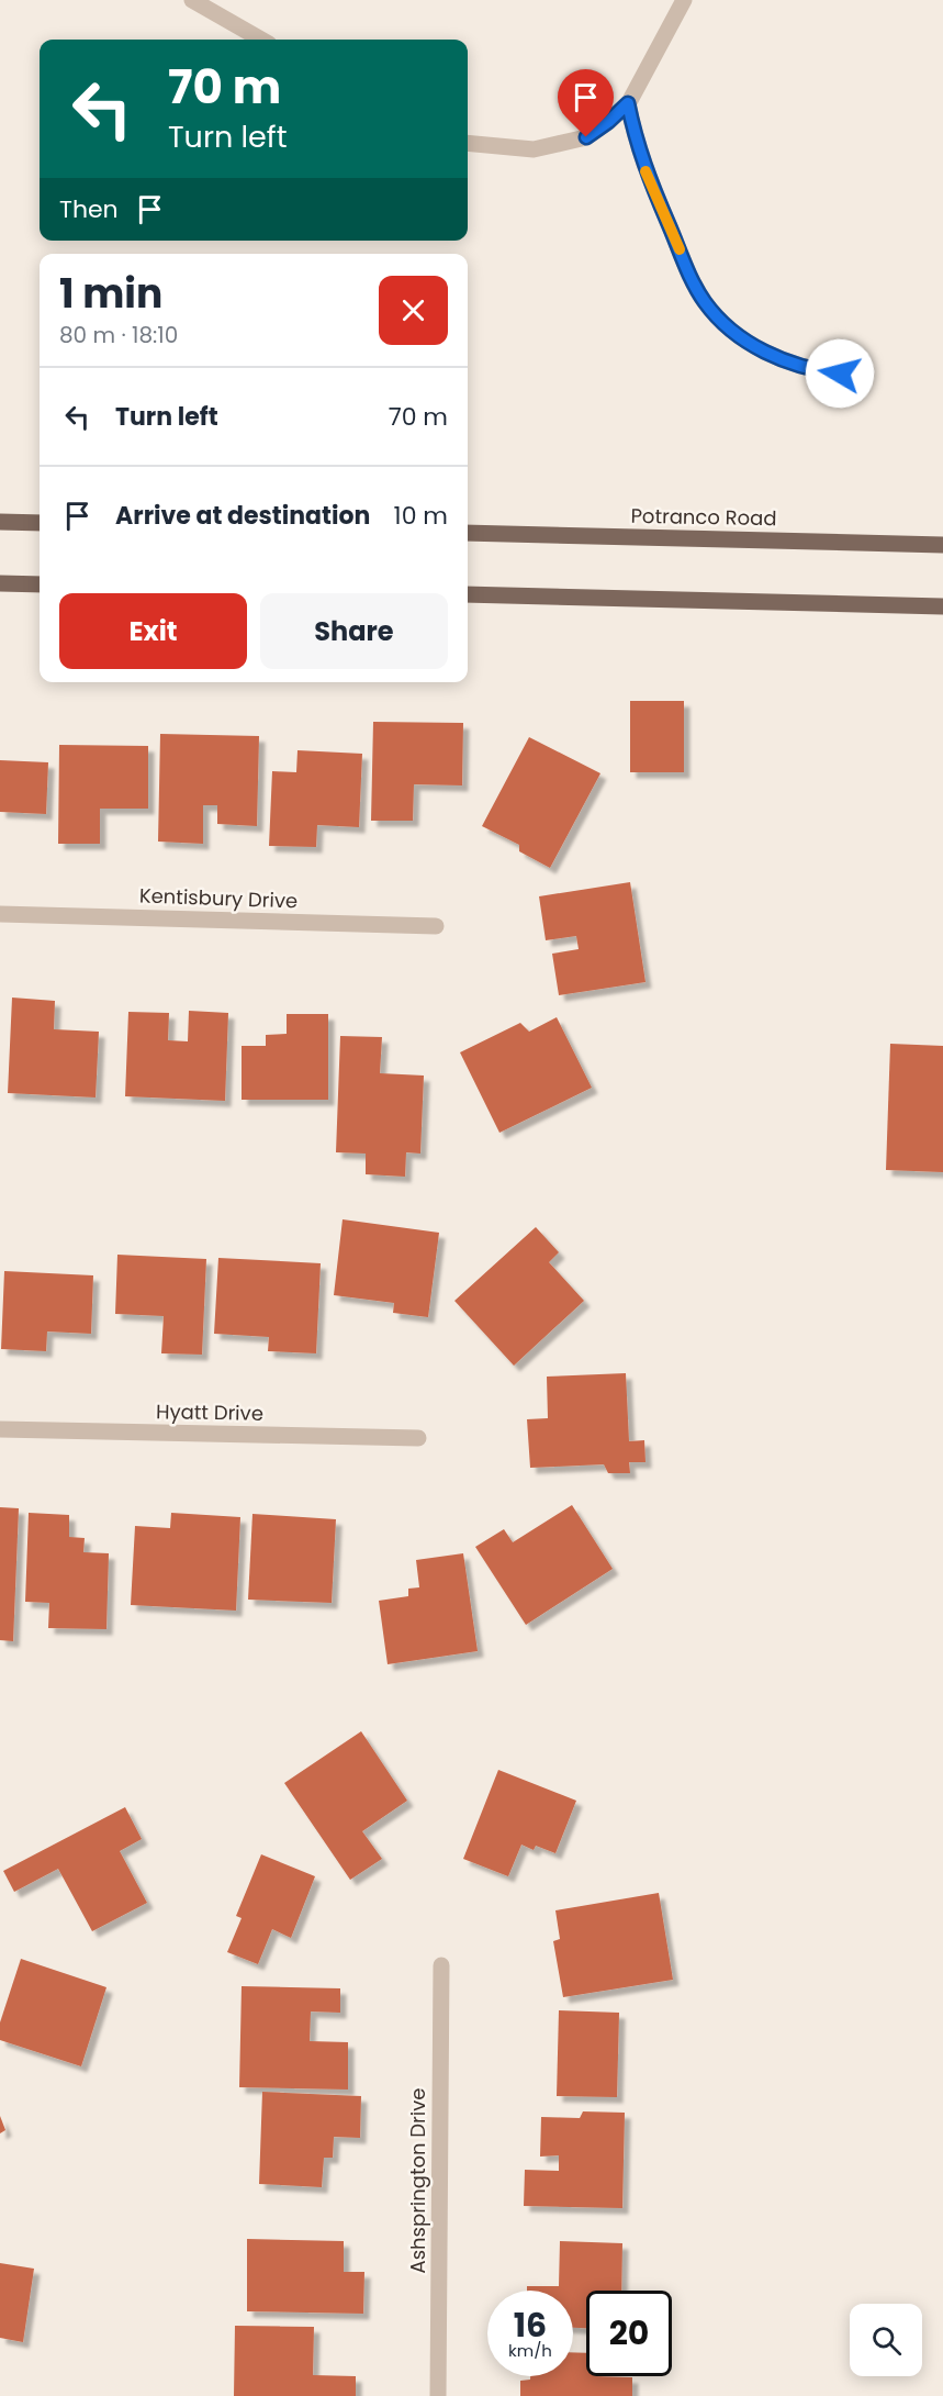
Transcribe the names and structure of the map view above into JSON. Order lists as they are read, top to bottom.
{
  "streets": {
    "main road": ["Potranco Road"],
    "street": ["Kentisbury Drive", "Hyatt Drive", "Ashsprington Drive"]
  },
  "page": {
    "turn": ["70 m", "Turn left"],
    "then": "Then",
    "heading": ["1 min", "80 m · 18:10"],
    "list": [
      {
        "name": "Turn left",
        "value": "70 m"
      },
      {
        "name": "Arrive at destination",
        "value": "10 m"
      }
    ],
    "buttons": ["Exit", "Share"],
    "speed": "16 km/h",
    "limit": "20"
  }
}
